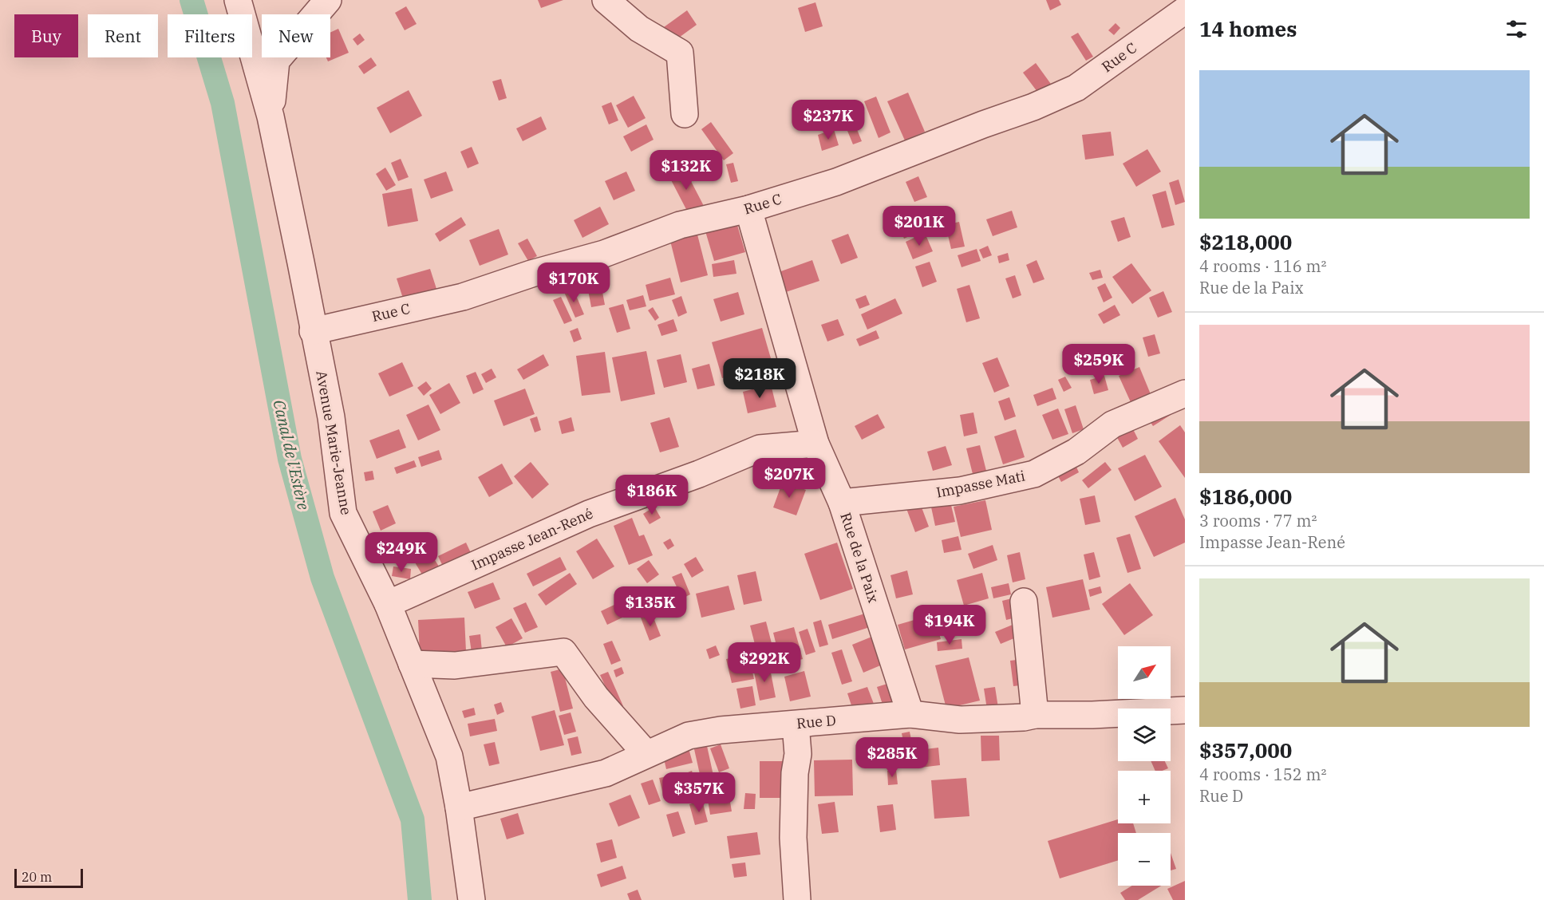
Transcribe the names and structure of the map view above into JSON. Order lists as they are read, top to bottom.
{
  "streets": {
    "street": [
      "Rue C",
      "Avenue Marie-Jeanne",
      "Impasse Mati",
      "Impasse Jean-René",
      "Rue de la Paix",
      "Rue D"
    ]
  },
  "crossings": [
    ["Rue C", "Avenue Marie-Jeanne"],
    ["Rue C", "Rue de la Paix"],
    ["Avenue Marie-Jeanne", "Impasse Jean-René"],
    ["Avenue Marie-Jeanne", "Rue D"],
    ["Impasse Mati", "Rue de la Paix"],
    ["Impasse Jean-René", "Rue de la Paix"],
    ["Rue de la Paix", "Rue D"]
  ],
  "water": ["Canal de l'Estère"],
  "scale_bar": "20 m",
  "north": "top right",
  "page": {
    "heading": "14 homes",
    "chip": [
      "Buy",
      "Rent",
      "Filters",
      "New"
    ],
    "list": [
      {
        "name": "$218,000",
        "note": "4 rooms · 116 m² · Rue de la Paix"
      },
      {
        "name": "$186,000",
        "note": "3 rooms · 77 m² · Impasse Jean-René"
      },
      {
        "name": "$357,000",
        "note": "4 rooms · 152 m² · Rue D"
      }
    ],
    "price": [
      "$237K",
      "$132K",
      "$201K",
      "$170K",
      "$259K",
      "$218K",
      "$207K",
      "$186K",
      "$249K",
      "$135K",
      "$194K",
      "$292K",
      "$285K",
      "$357K"
    ],
    "map_buttons": ["+", "−"],
    "scale": "20 m"
  }
}
